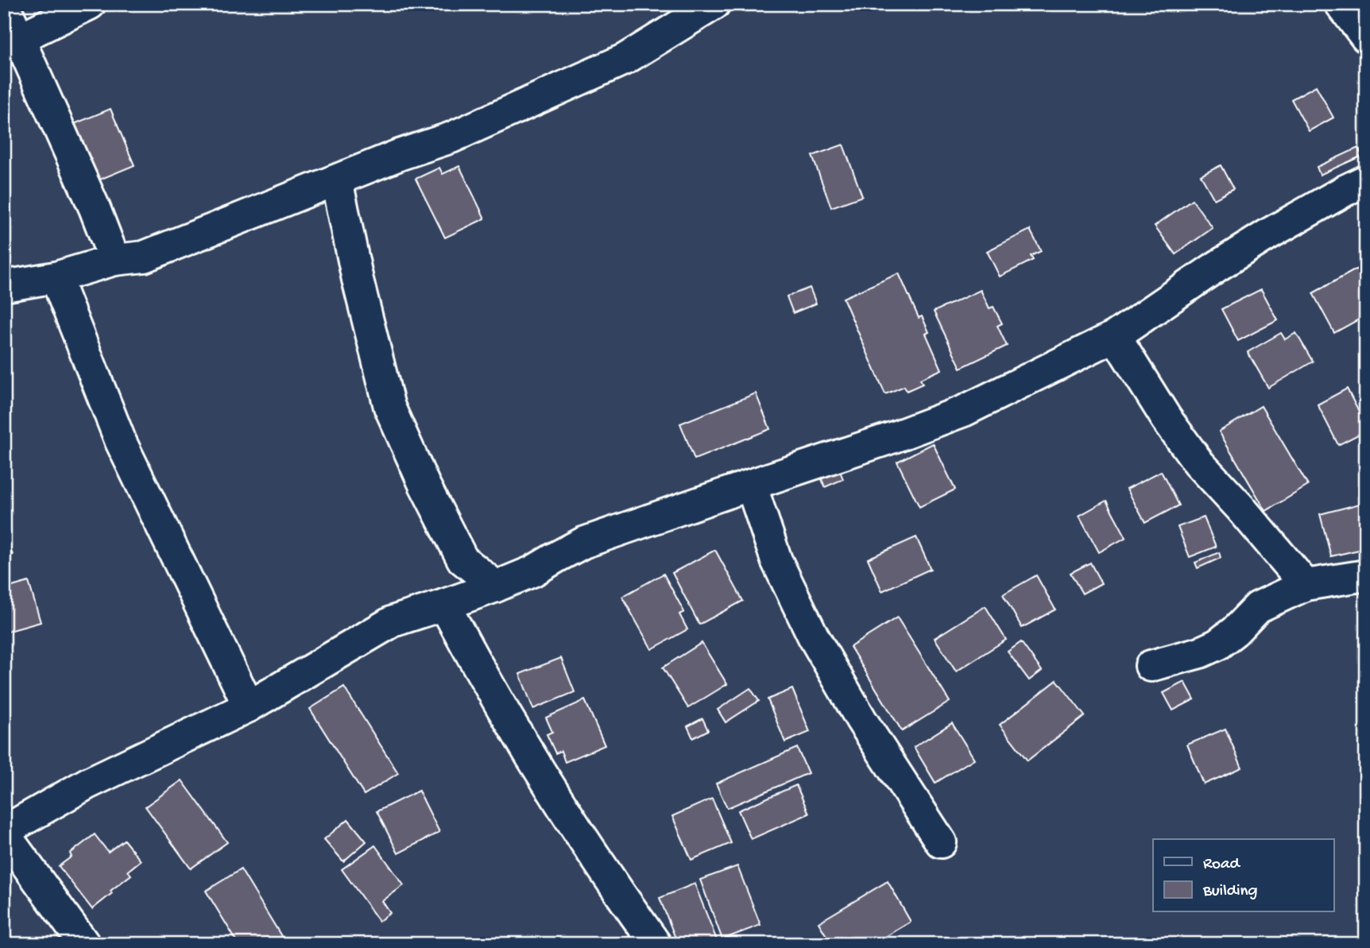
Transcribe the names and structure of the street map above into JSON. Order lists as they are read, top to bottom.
{
  "legend": ["Road", "Building"]
}
